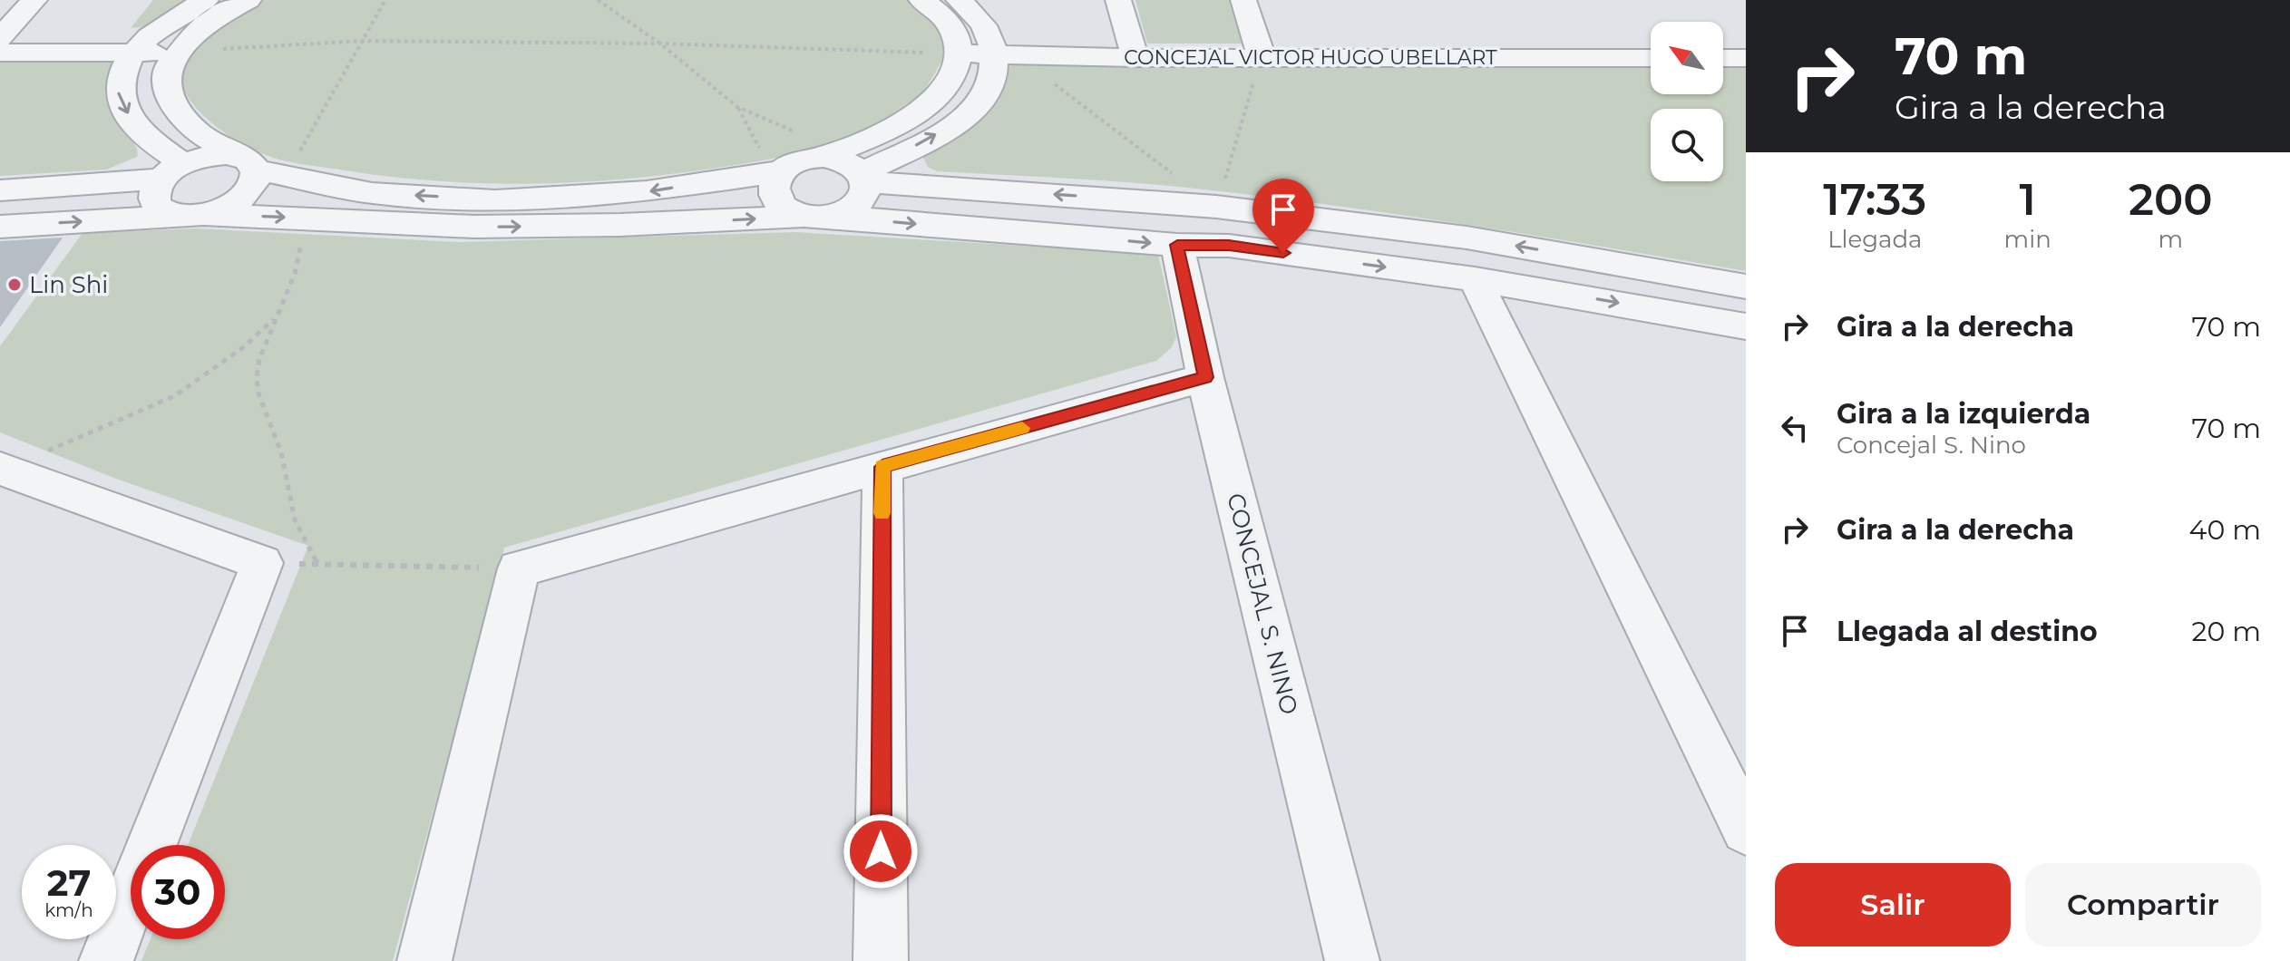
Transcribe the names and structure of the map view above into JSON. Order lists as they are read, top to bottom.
{
  "streets": {
    "street": ["CONCEJAL VICTOR HUGO UBELLART", "CONCEJAL S. NINO"]
  },
  "places": ["Lin Shi"],
  "north": "top left",
  "page": {
    "turn": ["70 m", "Gira a la derecha"],
    "eta": [
      "17:33",
      "Llegada",
      "1",
      "min",
      "200",
      "m"
    ],
    "list": [
      {
        "name": "Gira a la derecha",
        "value": "70 m"
      },
      {
        "name": "Gira a la izquierda",
        "note": "Concejal S. Nino",
        "value": "70 m"
      },
      {
        "name": "Gira a la derecha",
        "value": "40 m"
      },
      {
        "name": "Llegada al destino",
        "value": "20 m"
      }
    ],
    "speed": "27 km/h",
    "limit": "30",
    "buttons": ["Salir", "Compartir"]
  }
}
